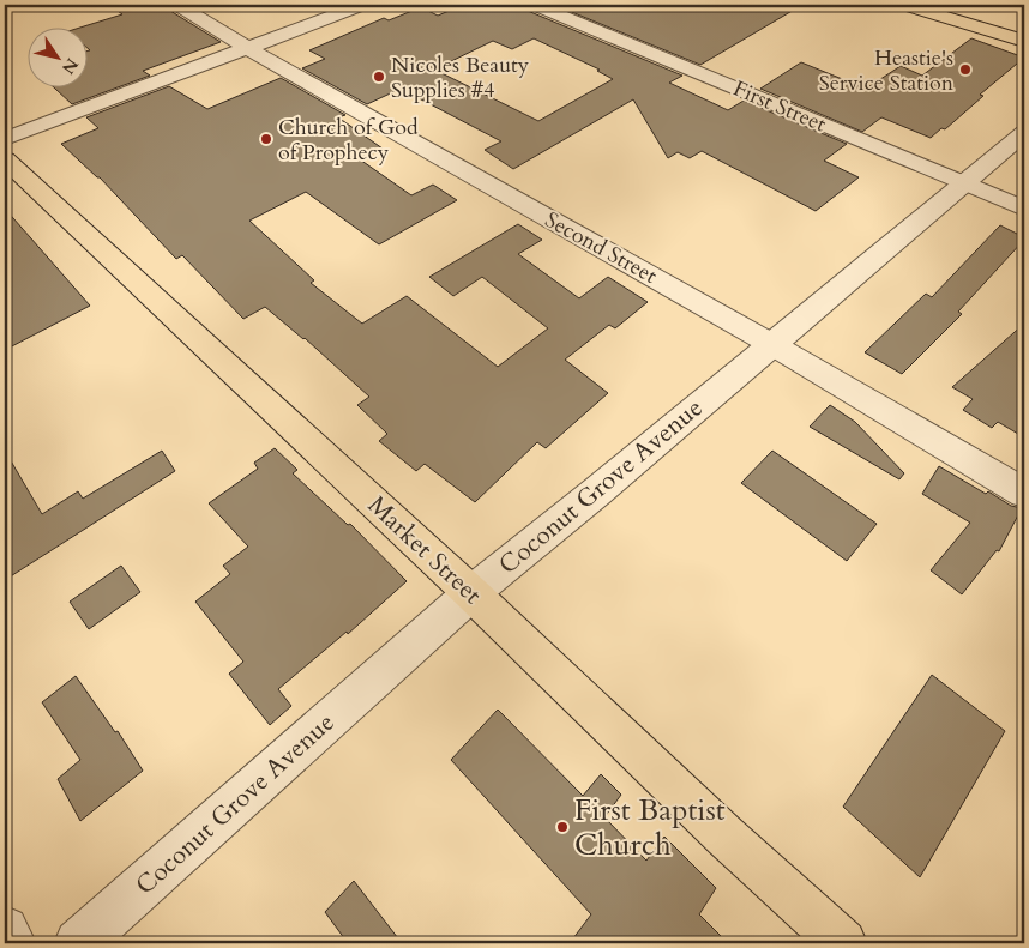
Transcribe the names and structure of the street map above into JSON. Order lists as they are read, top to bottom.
{
  "streets": {
    "main road": ["Market Street"],
    "street": ["First Street", "Second Street", "Coconut Grove Avenue"]
  },
  "crossings": [
    ["First Street", "Coconut Grove Avenue"],
    ["Second Street", "Coconut Grove Avenue"],
    ["Coconut Grove Avenue", "Market Street"]
  ],
  "places": [
    "Heastie's Service Station",
    "Nicoles Beauty Supplies #4",
    "Church of God of Prophecy",
    "First Baptist Church"
  ],
  "north": "bottom right"
}
